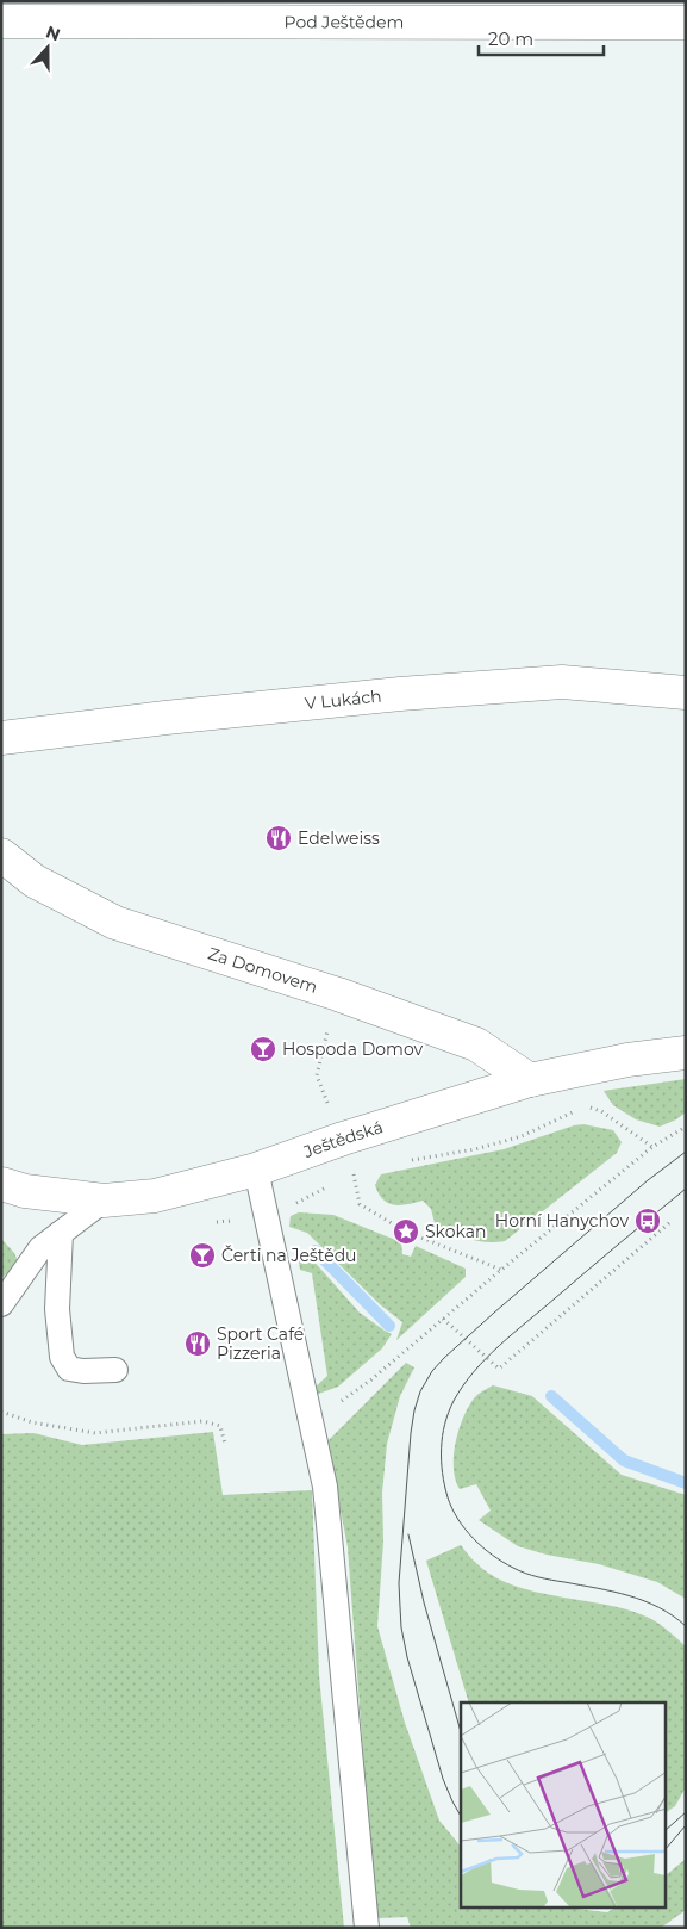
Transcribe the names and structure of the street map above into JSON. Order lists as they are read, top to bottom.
{
  "streets": {
    "street": [
      "Pod Ještědem",
      "V Lukách",
      "Za Domovem",
      "Ještědská"
    ]
  },
  "crossings": [
    ["Za Domovem", "Ještědská"]
  ],
  "places": {
    "restaurant": ["Edelweiss", "Sport Café Pizzeria"],
    "bar": ["Hospoda Domov", "Čerti na Ještědu"],
    "bus stop": ["Horní Hanychov"],
    "place": ["Skokan"]
  },
  "scale_bar": "20 m",
  "north": "top"
}
